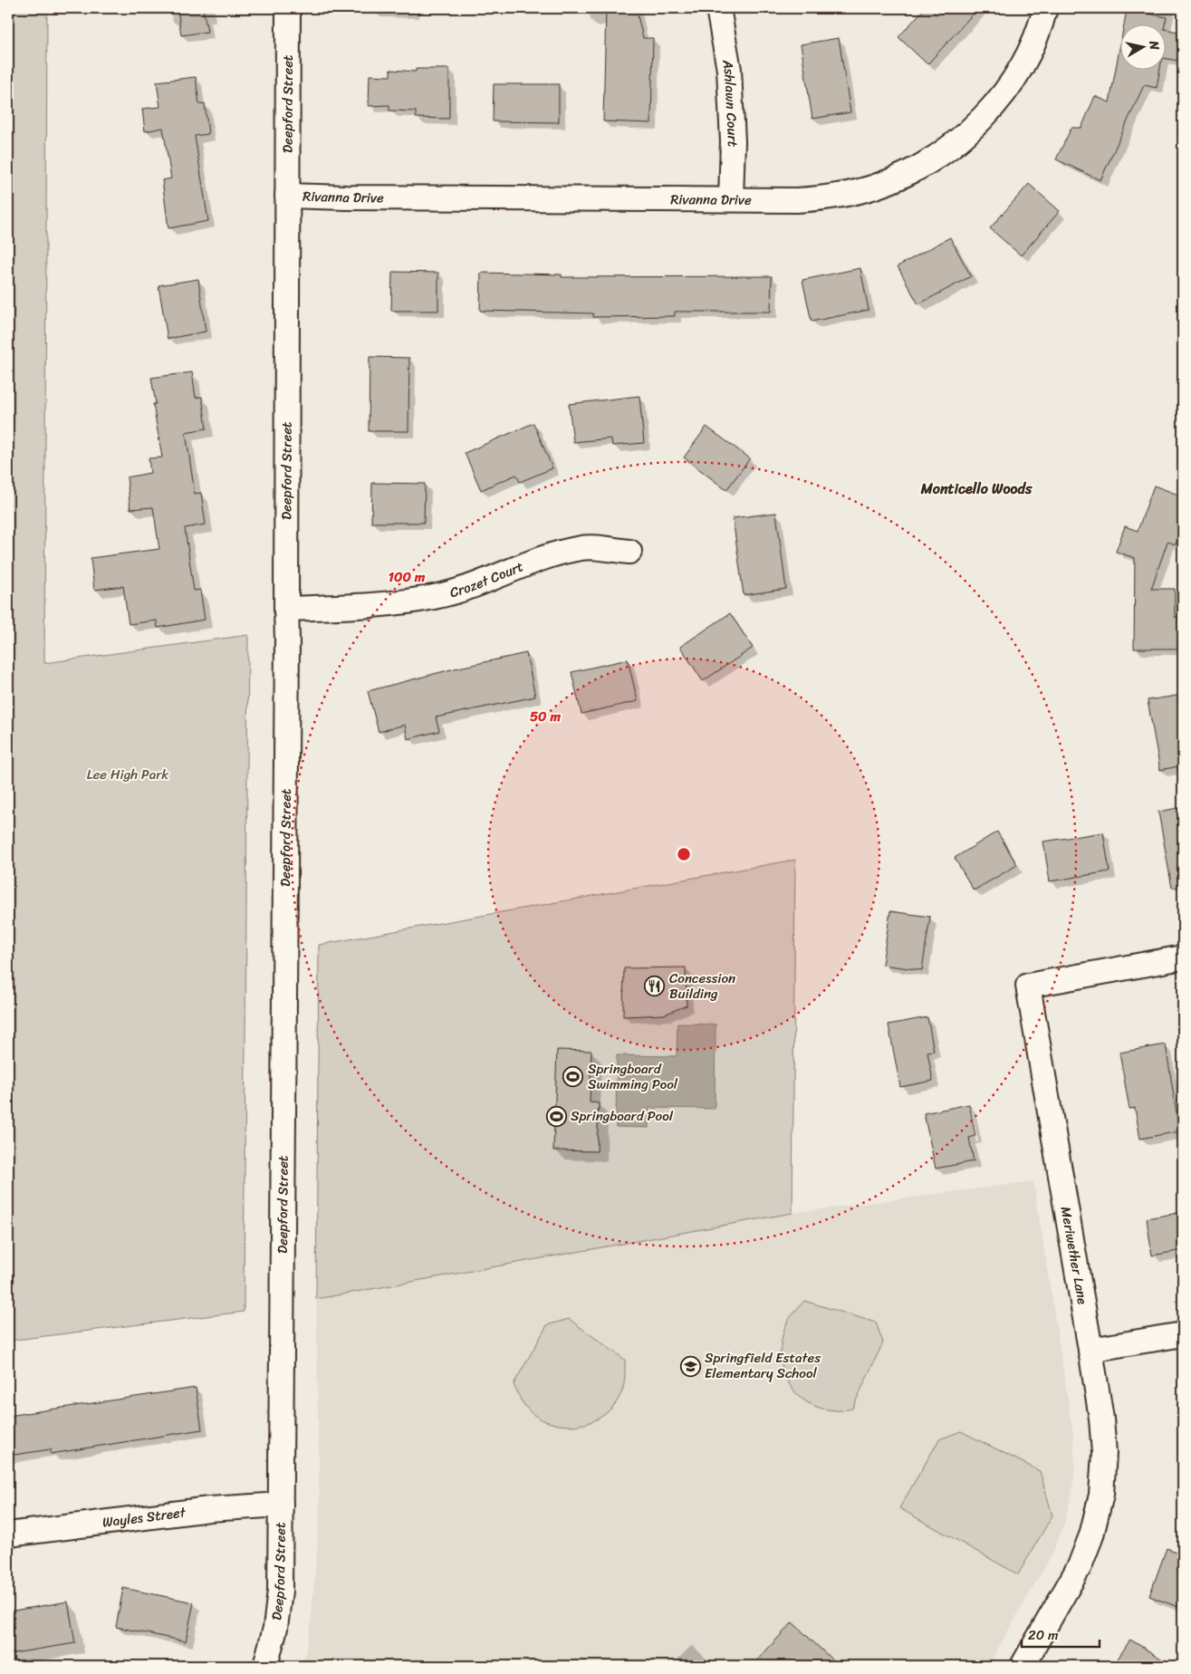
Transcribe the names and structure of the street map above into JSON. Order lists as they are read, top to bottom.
{
  "streets": {
    "street": [
      "Ashlawn Court",
      "Deepford Street",
      "Rivanna Drive",
      "Crozet Court",
      "Meriwether Lane",
      "Wayles Street"
    ]
  },
  "crossings": [
    ["Ashlawn Court", "Rivanna Drive"],
    ["Deepford Street", "Rivanna Drive"],
    ["Deepford Street", "Crozet Court"],
    ["Deepford Street", "Wayles Street"]
  ],
  "districts": ["Monticello Woods"],
  "parks": ["Lee High Park"],
  "places": {
    "restaurant": ["Concession Building"],
    "sports": ["Springboard Swimming Pool", "Springboard Pool"],
    "school or university": ["Springfield Estates Elementary School"]
  },
  "scale_bar": "20 m",
  "north": "right",
  "rings": ["100 m", "50 m"]
}
